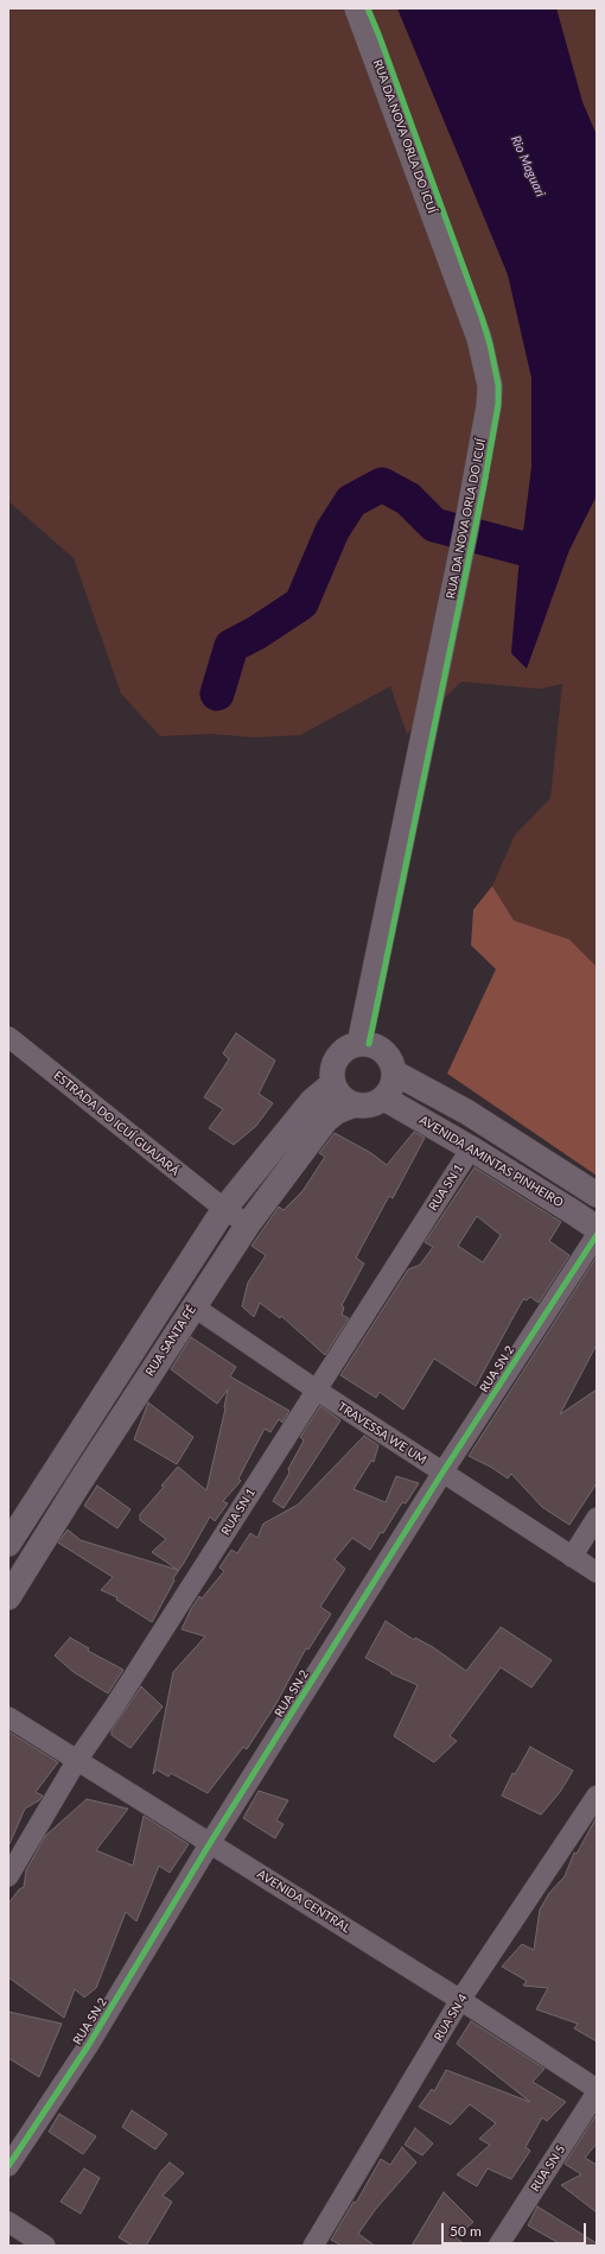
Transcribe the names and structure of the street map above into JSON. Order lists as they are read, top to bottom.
{
  "streets": {
    "street": [
      "RUA DA NOVA ORLA DO ICUÍ",
      "ESTRADA DO ICUÍ GUAJARÁ",
      "AVENIDA AMINTAS PINHEIRO",
      "RUA SN 1",
      "RUA SANTA FÉ",
      "RUA SN 2",
      "TRAVESSA WE UM",
      "AVENIDA CENTRAL",
      "RUA SN 4",
      "RUA SN 5"
    ]
  },
  "crossings": [
    ["RUA DA NOVA ORLA DO ICUÍ", "AVENIDA AMINTAS PINHEIRO"],
    ["RUA DA NOVA ORLA DO ICUÍ", "RUA SANTA FÉ"],
    ["ESTRADA DO ICUÍ GUAJARÁ", "RUA SANTA FÉ"],
    ["AVENIDA AMINTAS PINHEIRO", "RUA SN 1"],
    ["AVENIDA AMINTAS PINHEIRO", "RUA SANTA FÉ"],
    ["RUA SN 1", "TRAVESSA WE UM"],
    ["RUA SN 1", "AVENIDA CENTRAL"],
    ["RUA SANTA FÉ", "TRAVESSA WE UM"],
    ["RUA SN 2", "TRAVESSA WE UM"],
    ["RUA SN 2", "AVENIDA CENTRAL"],
    ["AVENIDA CENTRAL", "RUA SN 4"],
    ["AVENIDA CENTRAL", "RUA SN 5"]
  ],
  "water": ["Rio Maguari"],
  "scale_bar": "50 m"
}
